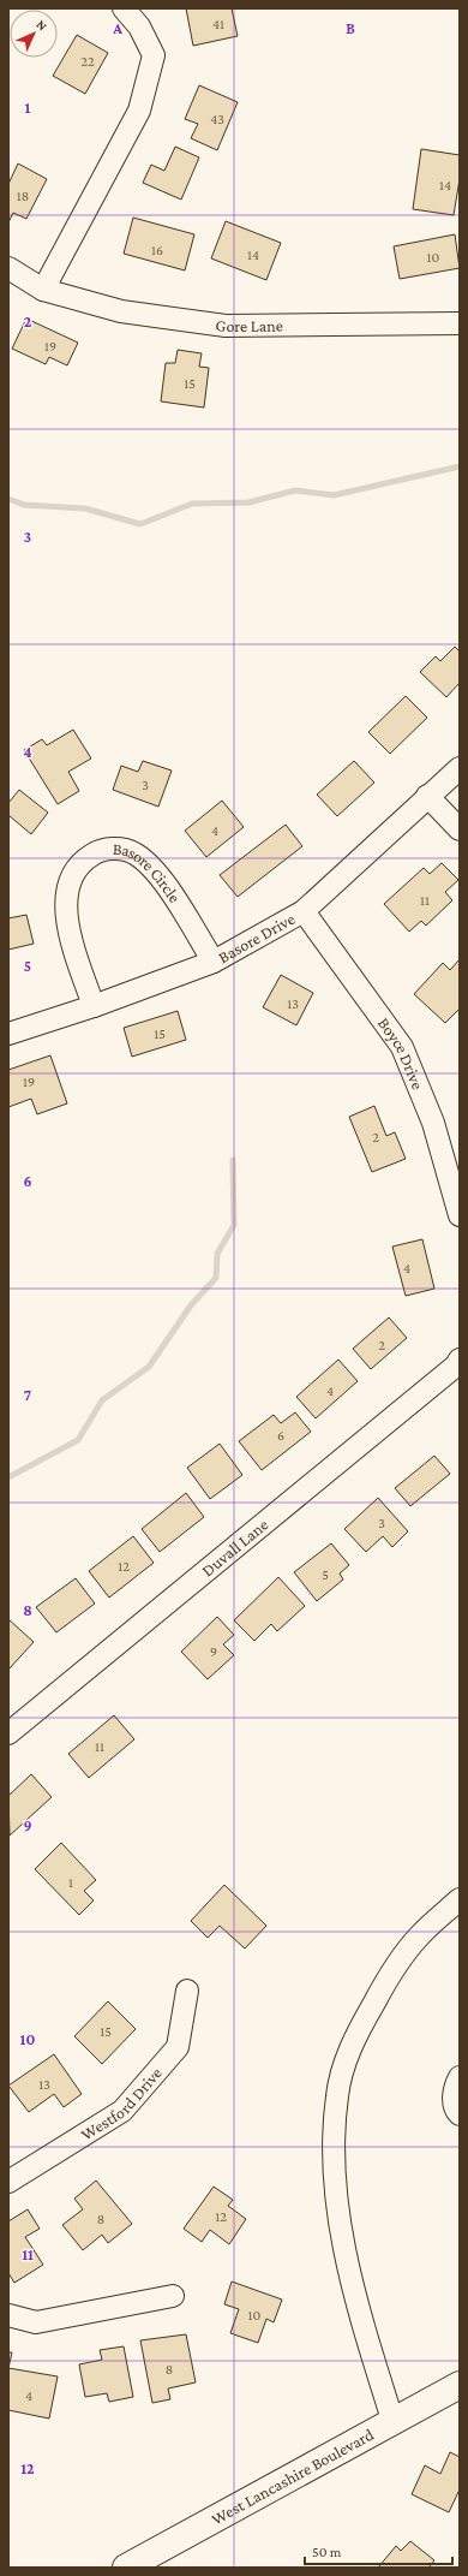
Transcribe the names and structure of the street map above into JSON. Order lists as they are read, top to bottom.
{
  "streets": {
    "main road": ["West Lancashire Boulevard"],
    "street": [
      "Gore Lane",
      "Basore Circle",
      "Basore Drive",
      "Boyce Drive",
      "Duvall Lane",
      "Westford Drive"
    ]
  },
  "crossings": [
    ["Basore Circle", "Basore Drive"],
    ["Basore Drive", "Boyce Drive"]
  ],
  "house_numbers": [
    "41",
    "22",
    "43",
    "14",
    "18",
    "16",
    "14",
    "10",
    "19",
    "15",
    "3",
    "4",
    "11",
    "13",
    "15",
    "19",
    "2",
    "4",
    "2",
    "4",
    "6",
    "3",
    "12",
    "5",
    "9",
    "11",
    "1",
    "15",
    "13",
    "12",
    "8",
    "10",
    "8",
    "4"
  ],
  "scale_bar": "50 m",
  "north": "top right",
  "grid": {
    "columns": ["A", "B"],
    "rows": [
      "1",
      "2",
      "3",
      "4",
      "5",
      "6",
      "7",
      "8",
      "9",
      "10",
      "11",
      "12"
    ]
  }
}
